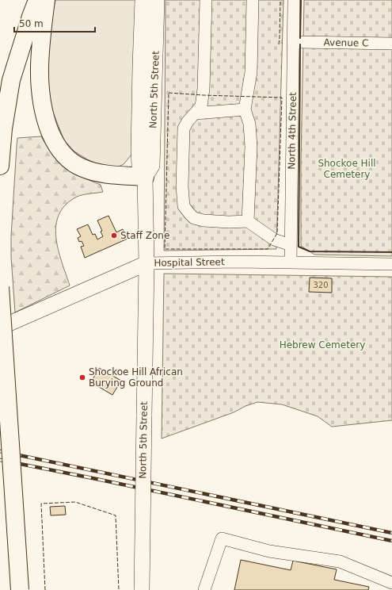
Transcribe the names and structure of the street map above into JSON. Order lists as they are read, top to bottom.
{
  "streets": {
    "main road": ["North 5th Street", "Hospital Street"],
    "street": ["Avenue C", "North 4th Street"]
  },
  "crossings": [
    ["North 5th Street", "Hospital Street"],
    ["North 4th Street", "Hospital Street"]
  ],
  "parks": ["Shockoe Hill Cemetery", "Hebrew Cemetery"],
  "places": ["Staff Zone", "Shockoe Hill African Burying Ground"],
  "house_numbers": ["320"],
  "scale_bar": "50 m"
}
